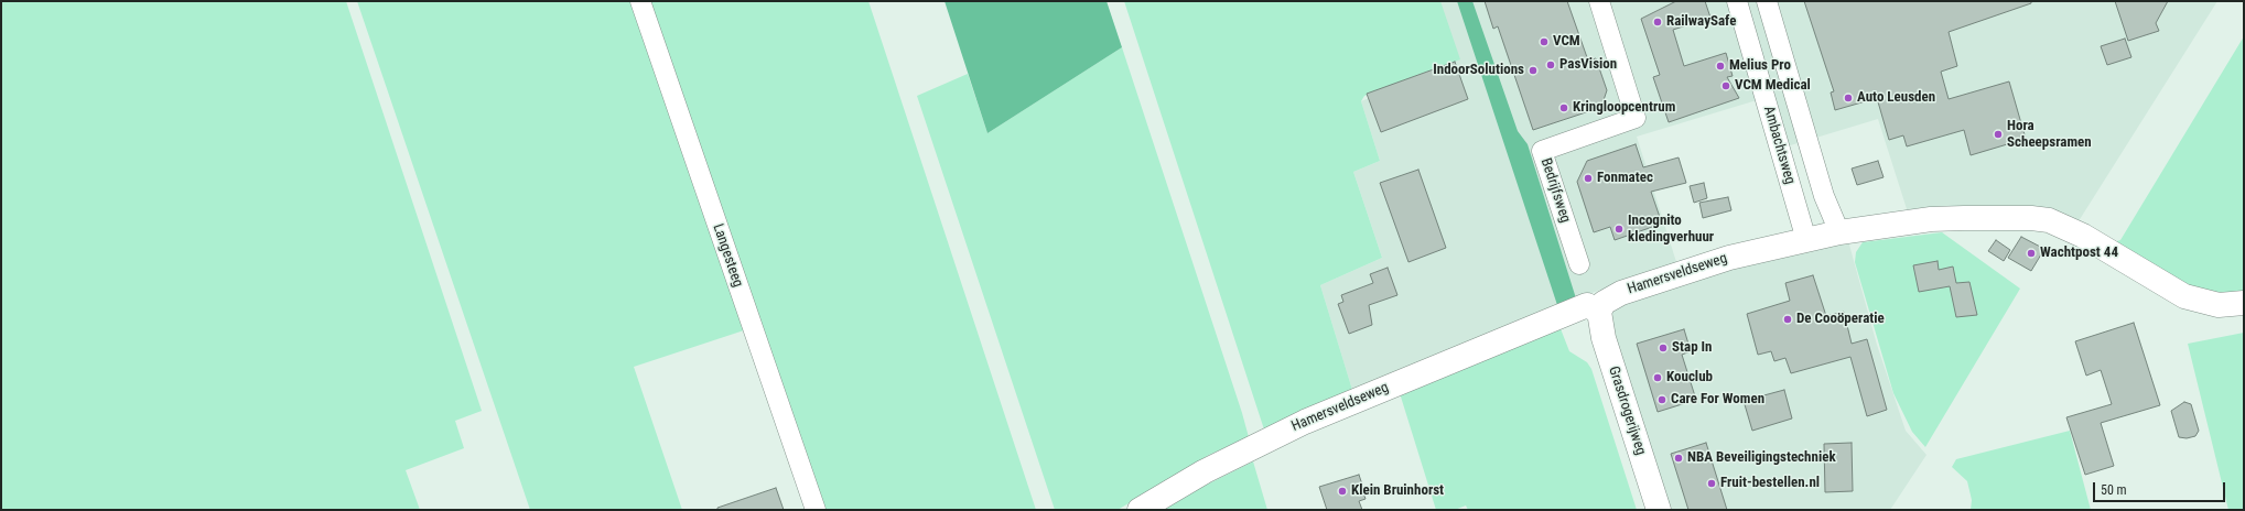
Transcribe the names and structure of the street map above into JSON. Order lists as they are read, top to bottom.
{
  "streets": {
    "street": [
      "Ambachtsweg",
      "Bedrijfsweg",
      "Langesteeg",
      "Hamersveldseweg",
      "Grasdrogerijweg"
    ]
  },
  "crossings": [
    ["Ambachtsweg", "Hamersveldseweg"],
    ["Hamersveldseweg", "Grasdrogerijweg"]
  ],
  "places": [
    "RailwaySafe",
    "VCM",
    "PasVision",
    "Melius Pro",
    "IndoorSolutions",
    "VCM Medical",
    "Auto Leusden",
    "Kringloopcentrum",
    "Hora Scheepsramen",
    "Fonmatec",
    "Incognito kledingverhuur",
    "Wachtpost 44",
    "De Cooöperatie",
    "Stap In",
    "Kouclub",
    "Care For Women",
    "NBA Beveiligingstechniek",
    "Fruit-bestellen.nl",
    "Klein Bruinhorst"
  ],
  "scale_bar": "50 m"
}
